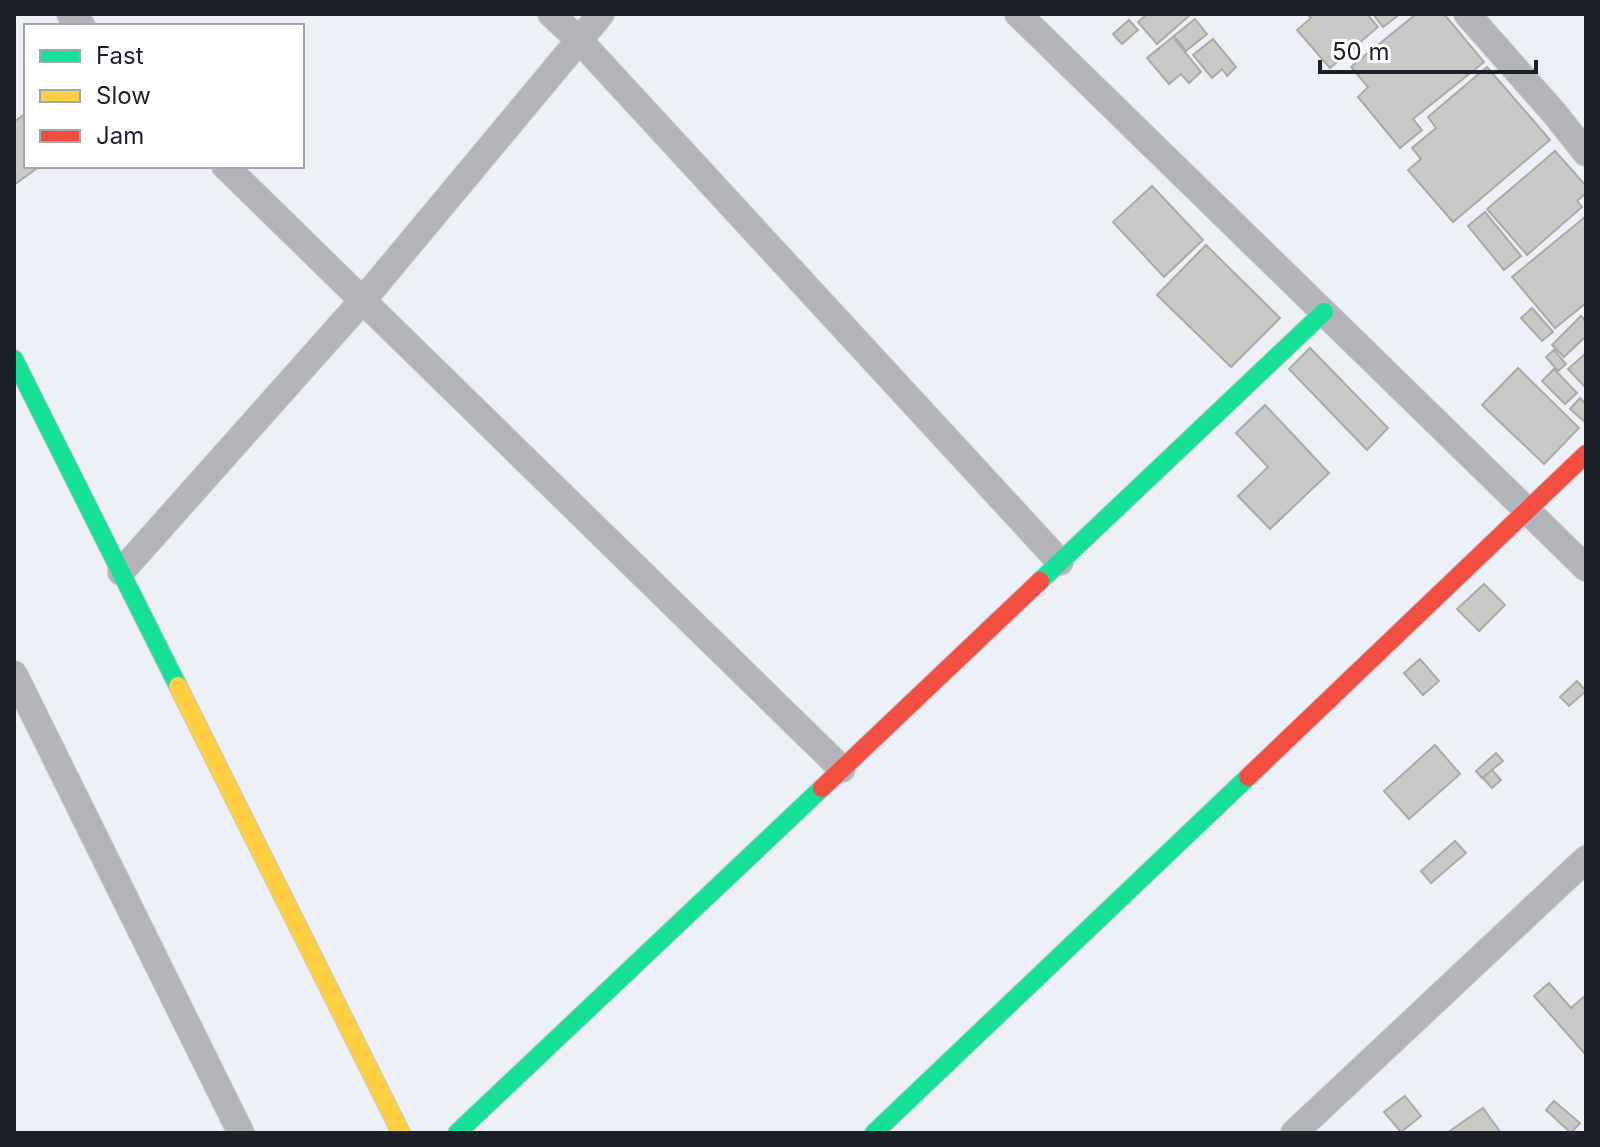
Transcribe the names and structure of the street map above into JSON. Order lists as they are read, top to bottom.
{
  "legend": ["Fast", "Slow", "Jam"],
  "scale_bar": "50 m"
}
